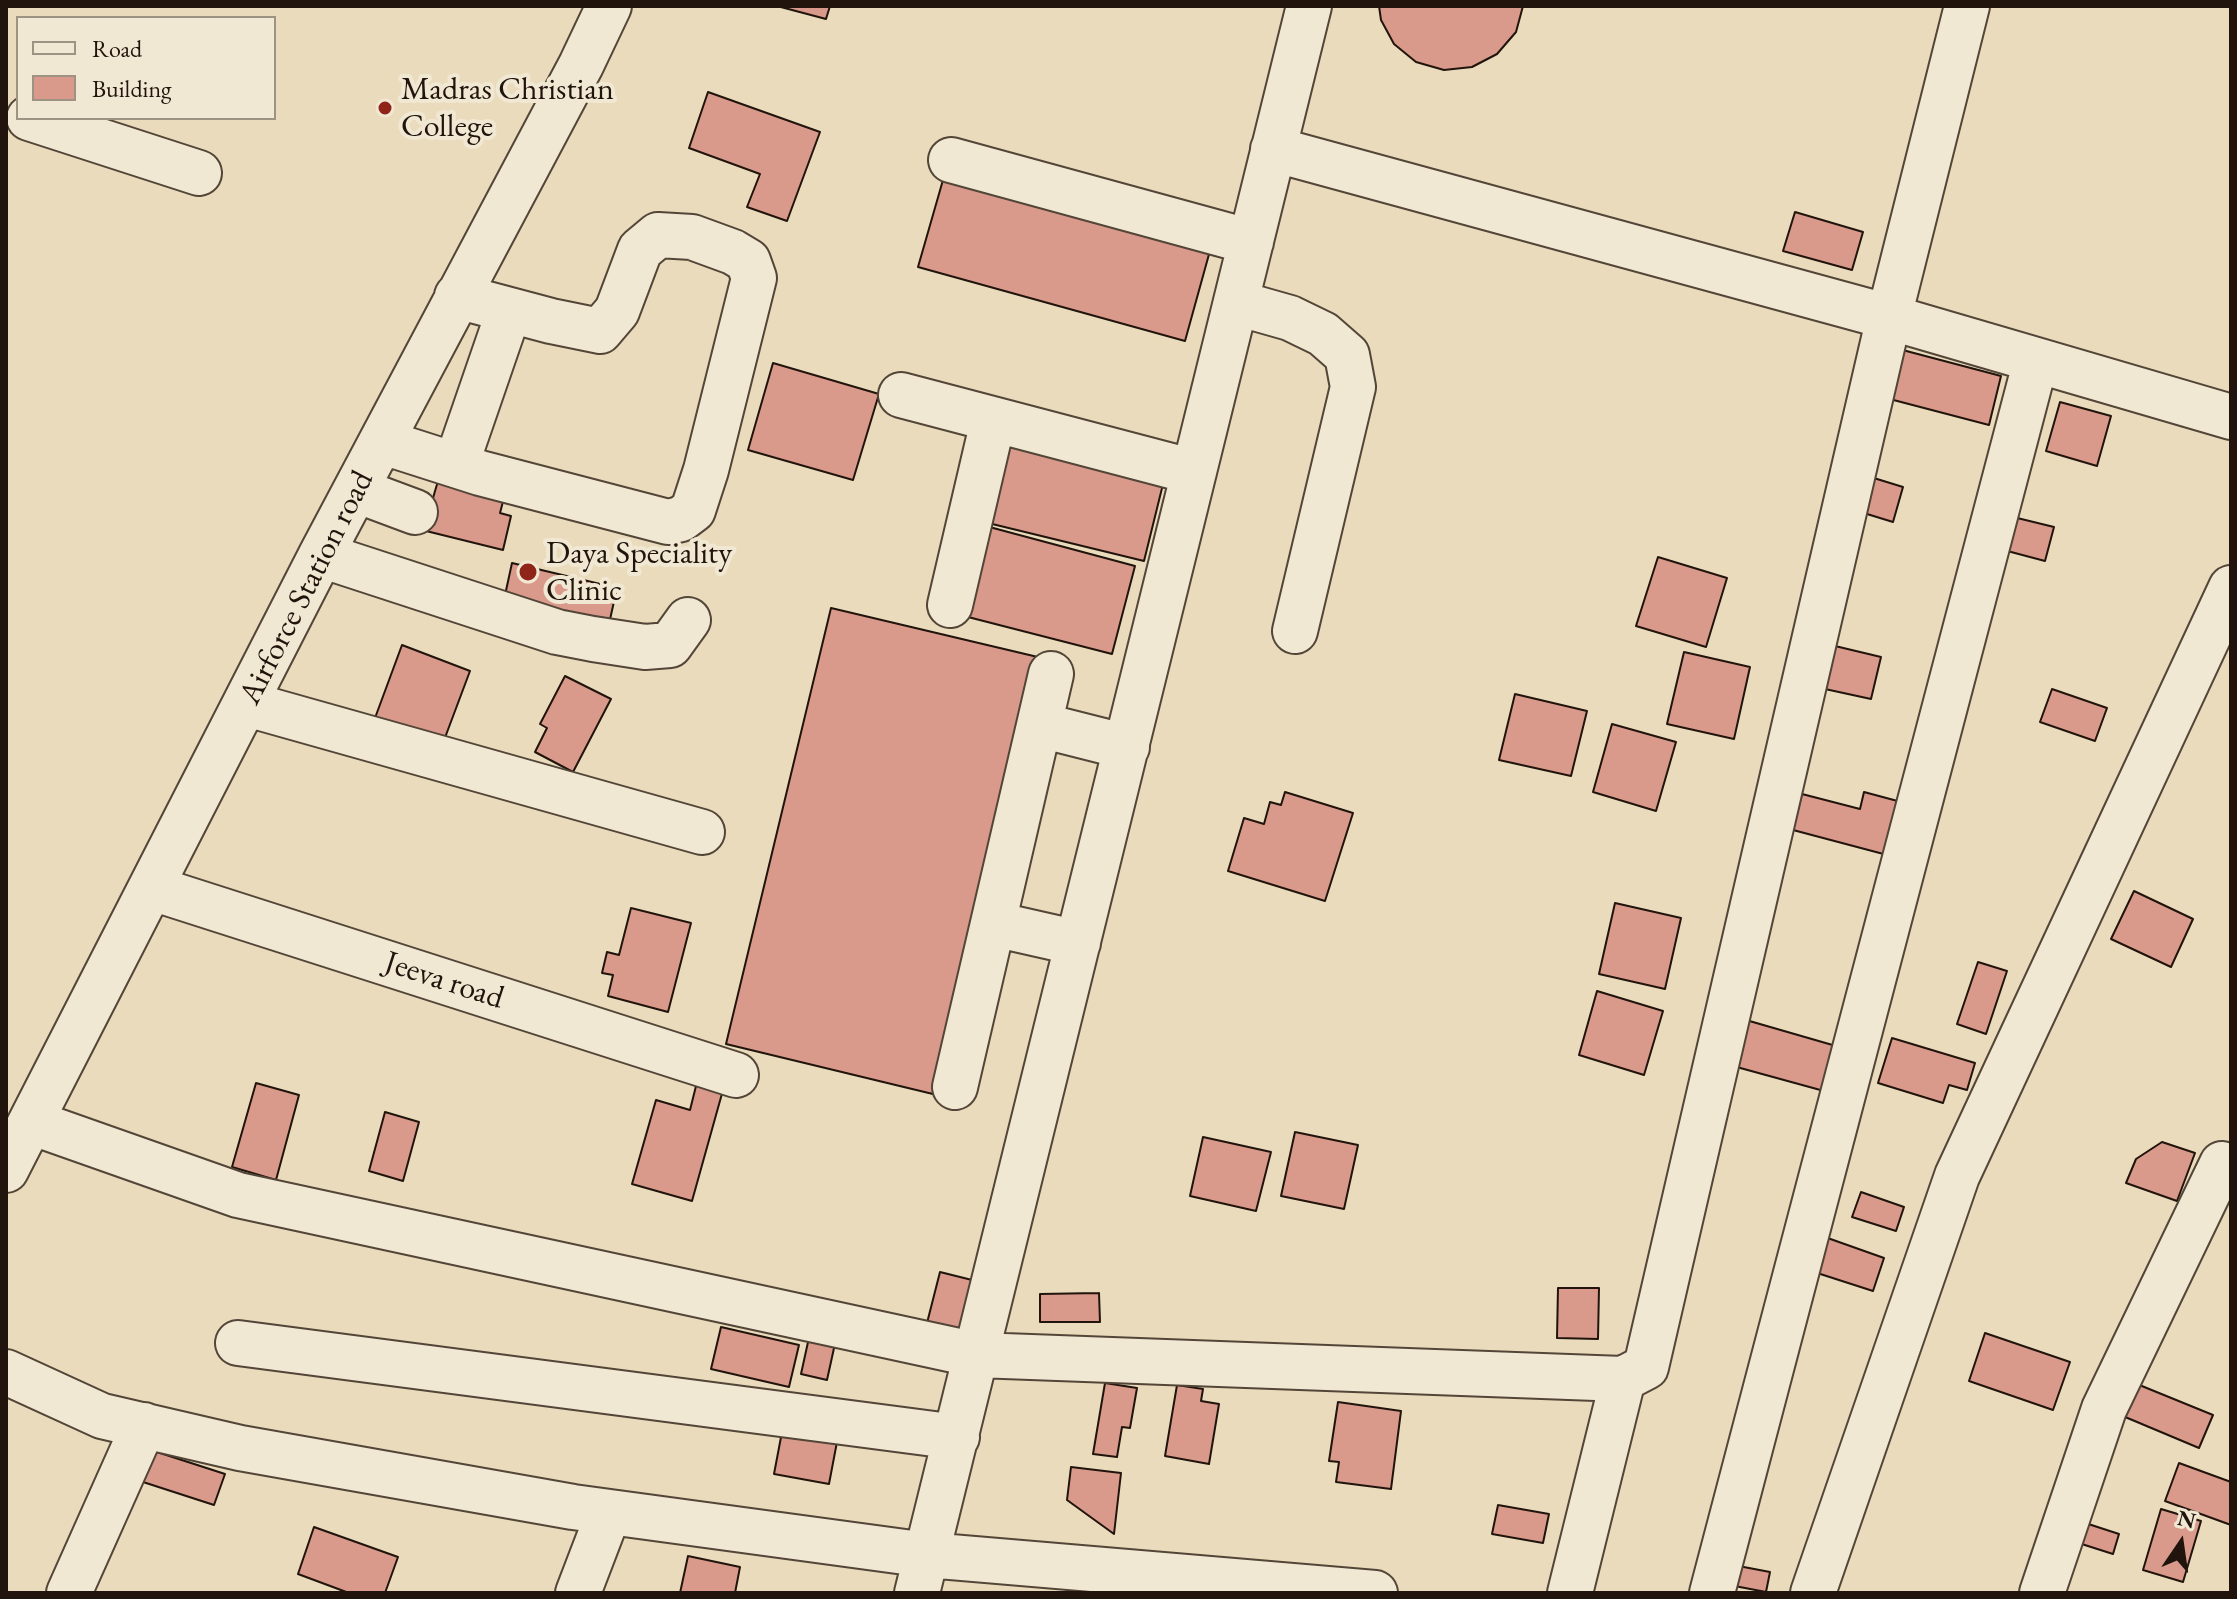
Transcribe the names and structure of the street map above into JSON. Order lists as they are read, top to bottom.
{
  "streets": {
    "street": ["Airforce Station road", "Jeeva road"]
  },
  "crossings": [
    ["Airforce Station road", "Jeeva road"]
  ],
  "places": ["Madras Christian College", "Daya Speciality Clinic"],
  "legend": ["Road", "Building"],
  "north": "top"
}
